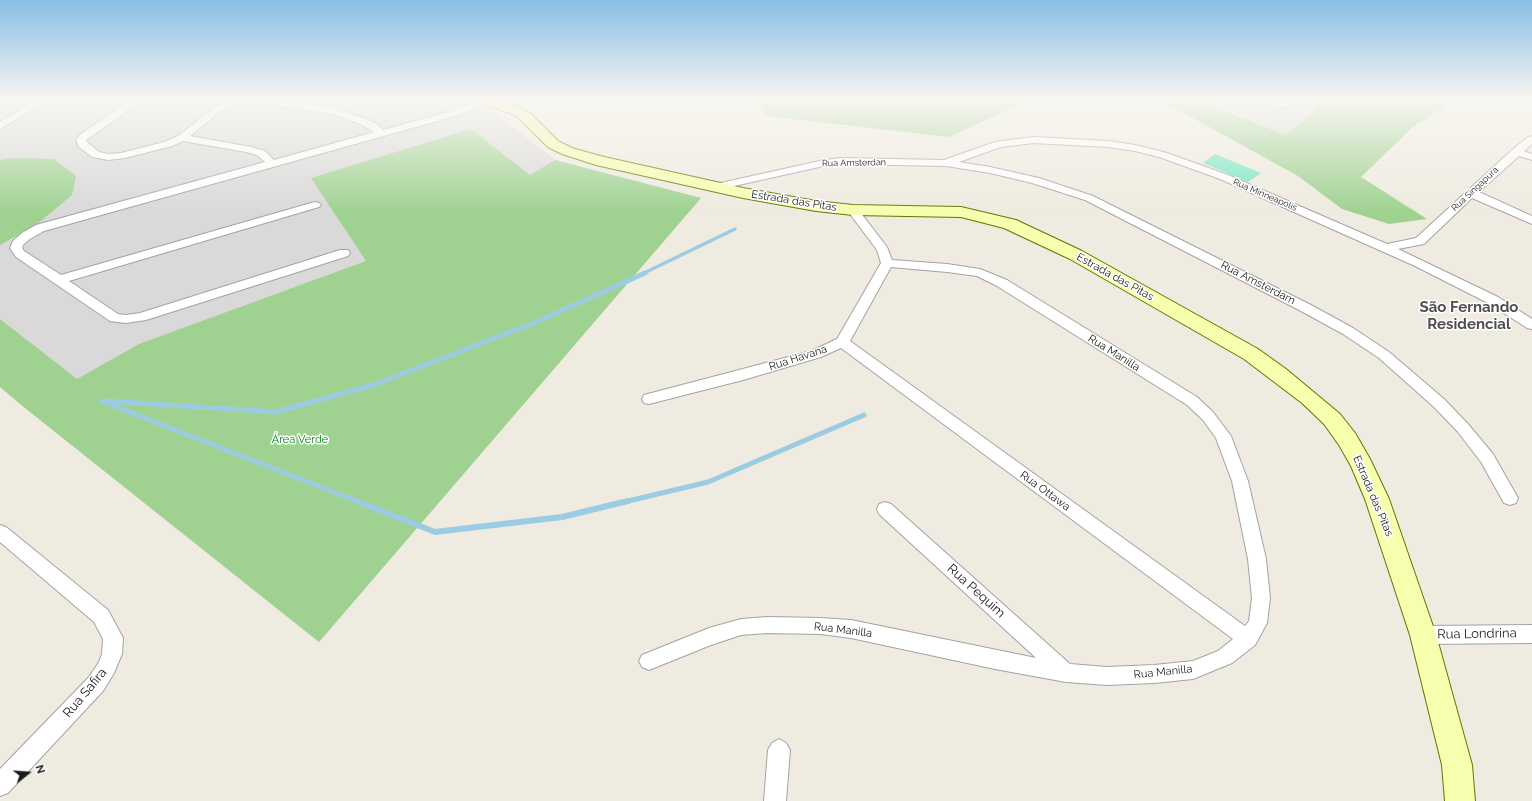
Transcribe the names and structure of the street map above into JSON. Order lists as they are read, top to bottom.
{
  "streets": {
    "main road": ["Estrada das Pitas"],
    "street": [
      "Rua Amsterdan",
      "Rua Singapura",
      "Rua Minneapolis",
      "Rua Amsterdam",
      "Rua Manilla",
      "Rua Havana",
      "Rua Ottawa",
      "Rua Pequim",
      "Rua Londrina",
      "Rua Safira"
    ]
  },
  "crossings": [
    ["Rua Amsterdan", "Rua Minneapolis"],
    ["Rua Amsterdan", "Estrada das Pitas"],
    ["Rua Amsterdan", "Rua Amsterdam"],
    ["Rua Minneapolis", "Rua Amsterdam"],
    ["Estrada das Pitas", "Rua Londrina"],
    ["Rua Manilla", "Rua Havana"],
    ["Rua Manilla", "Rua Ottawa"],
    ["Rua Manilla", "Rua Pequim"],
    ["Rua Havana", "Rua Ottawa"]
  ],
  "districts": ["São Fernando Residencial"],
  "parks": ["Área Verde"],
  "north": "right"
}
